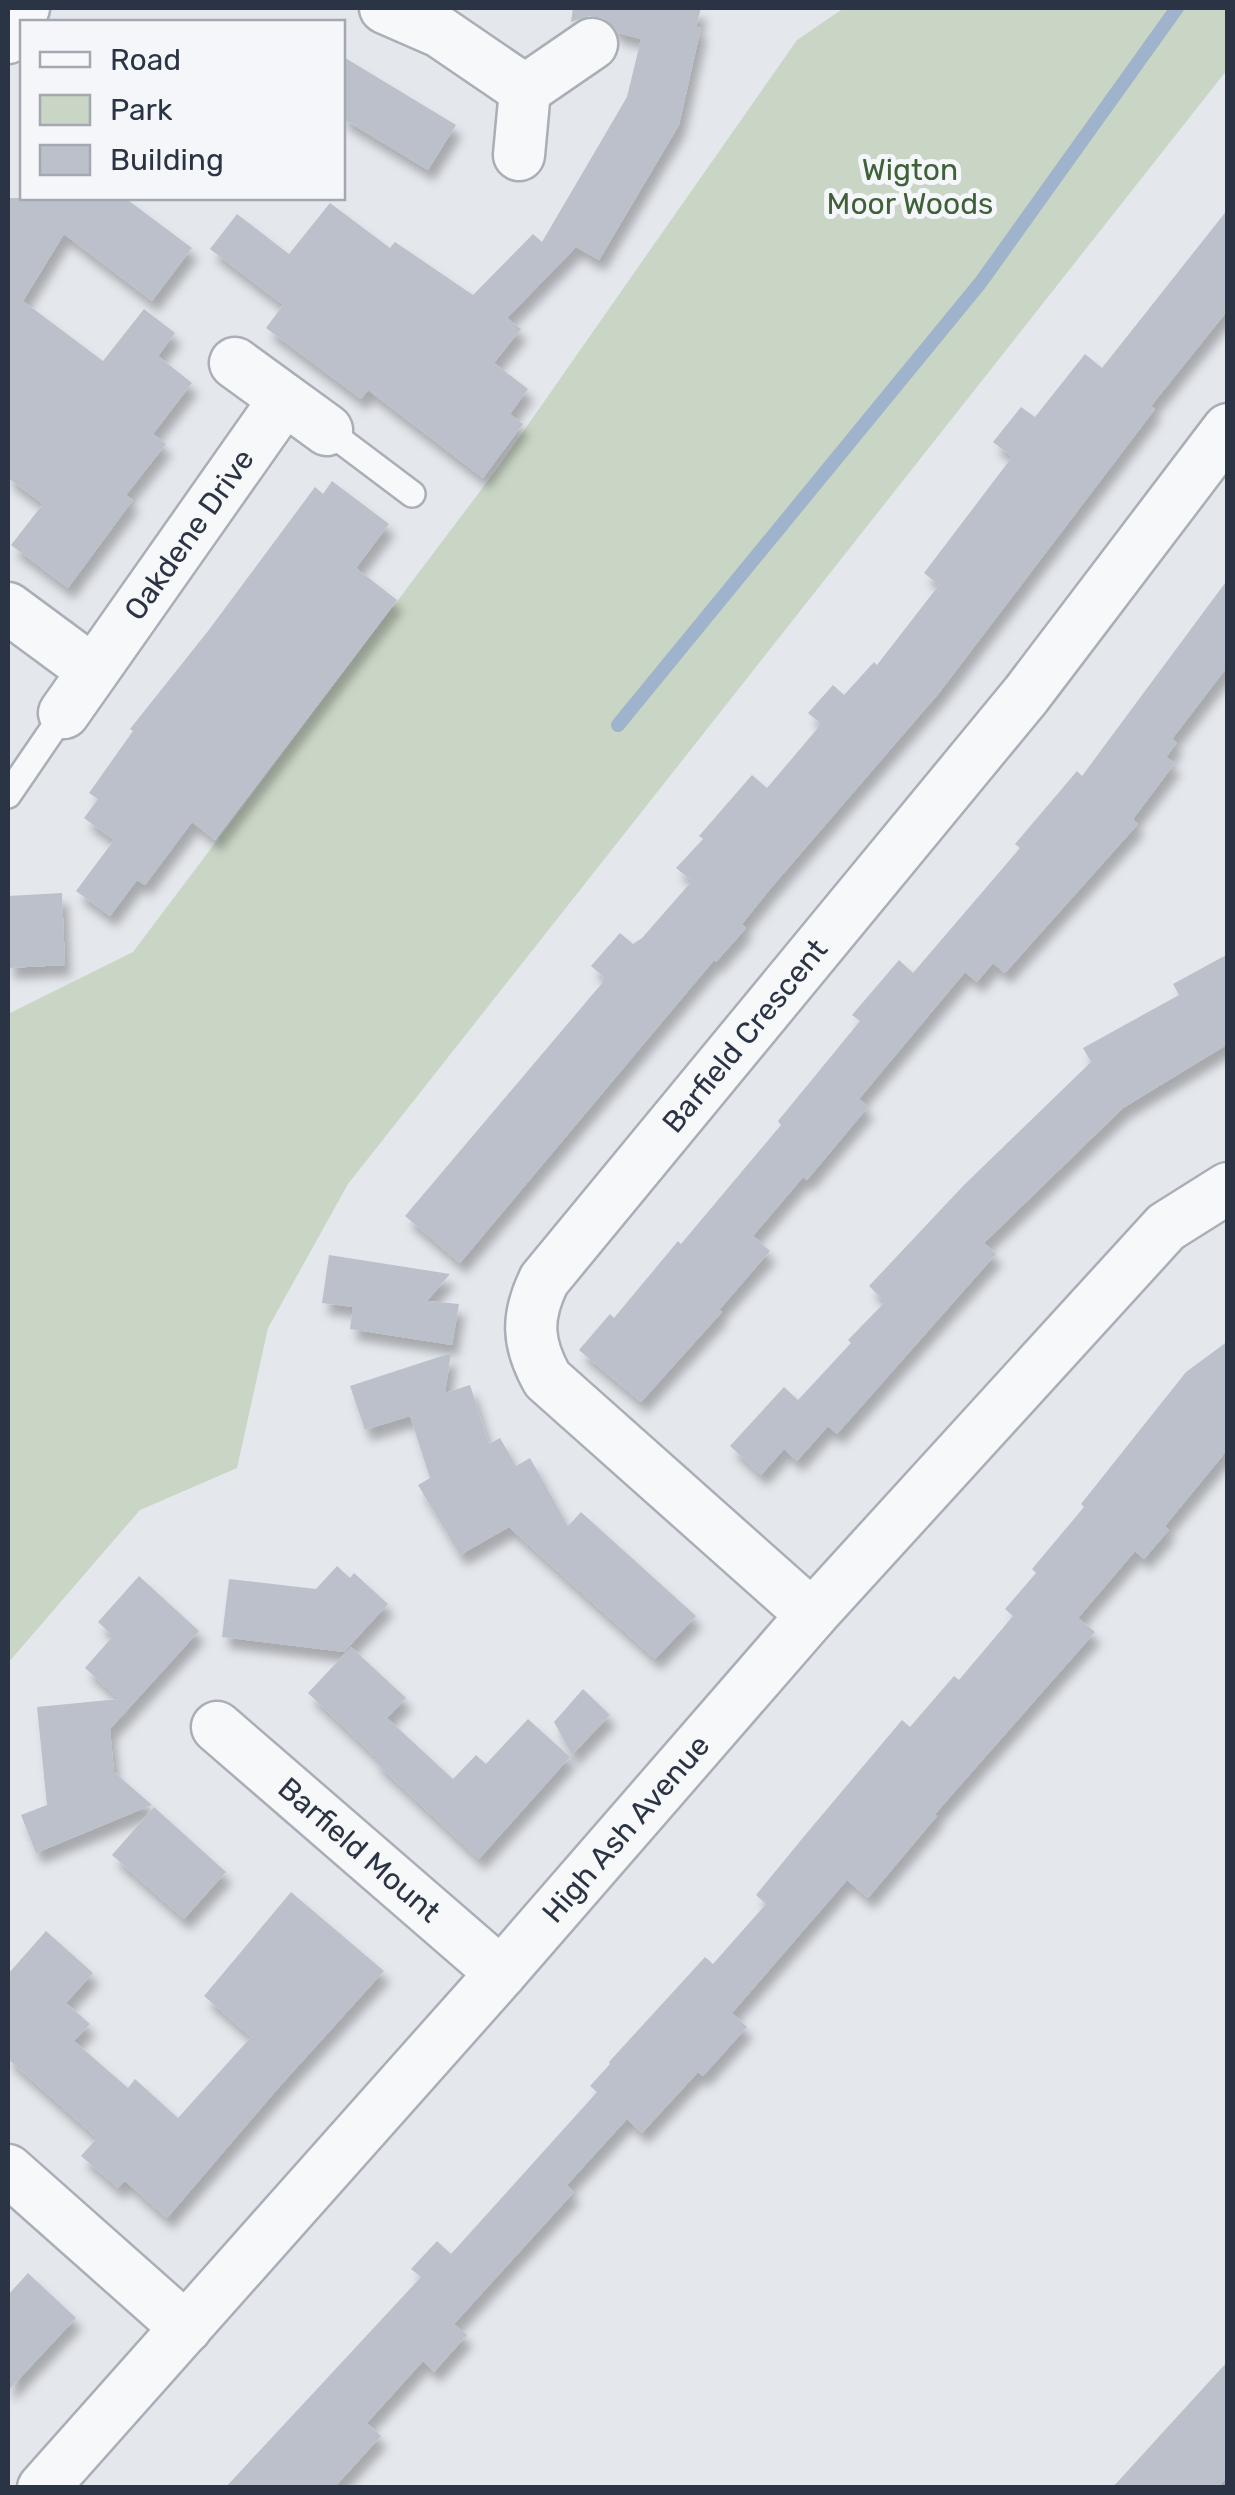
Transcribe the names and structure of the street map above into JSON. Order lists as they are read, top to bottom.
{
  "streets": {
    "street": [
      "Oakdene Drive",
      "Barfield Crescent",
      "High Ash Avenue",
      "Barfield Mount"
    ]
  },
  "crossings": [
    ["Barfield Crescent", "High Ash Avenue"],
    ["High Ash Avenue", "Barfield Mount"]
  ],
  "parks": ["Wigton Moor Woods"],
  "legend": ["Road", "Park", "Building"]
}
